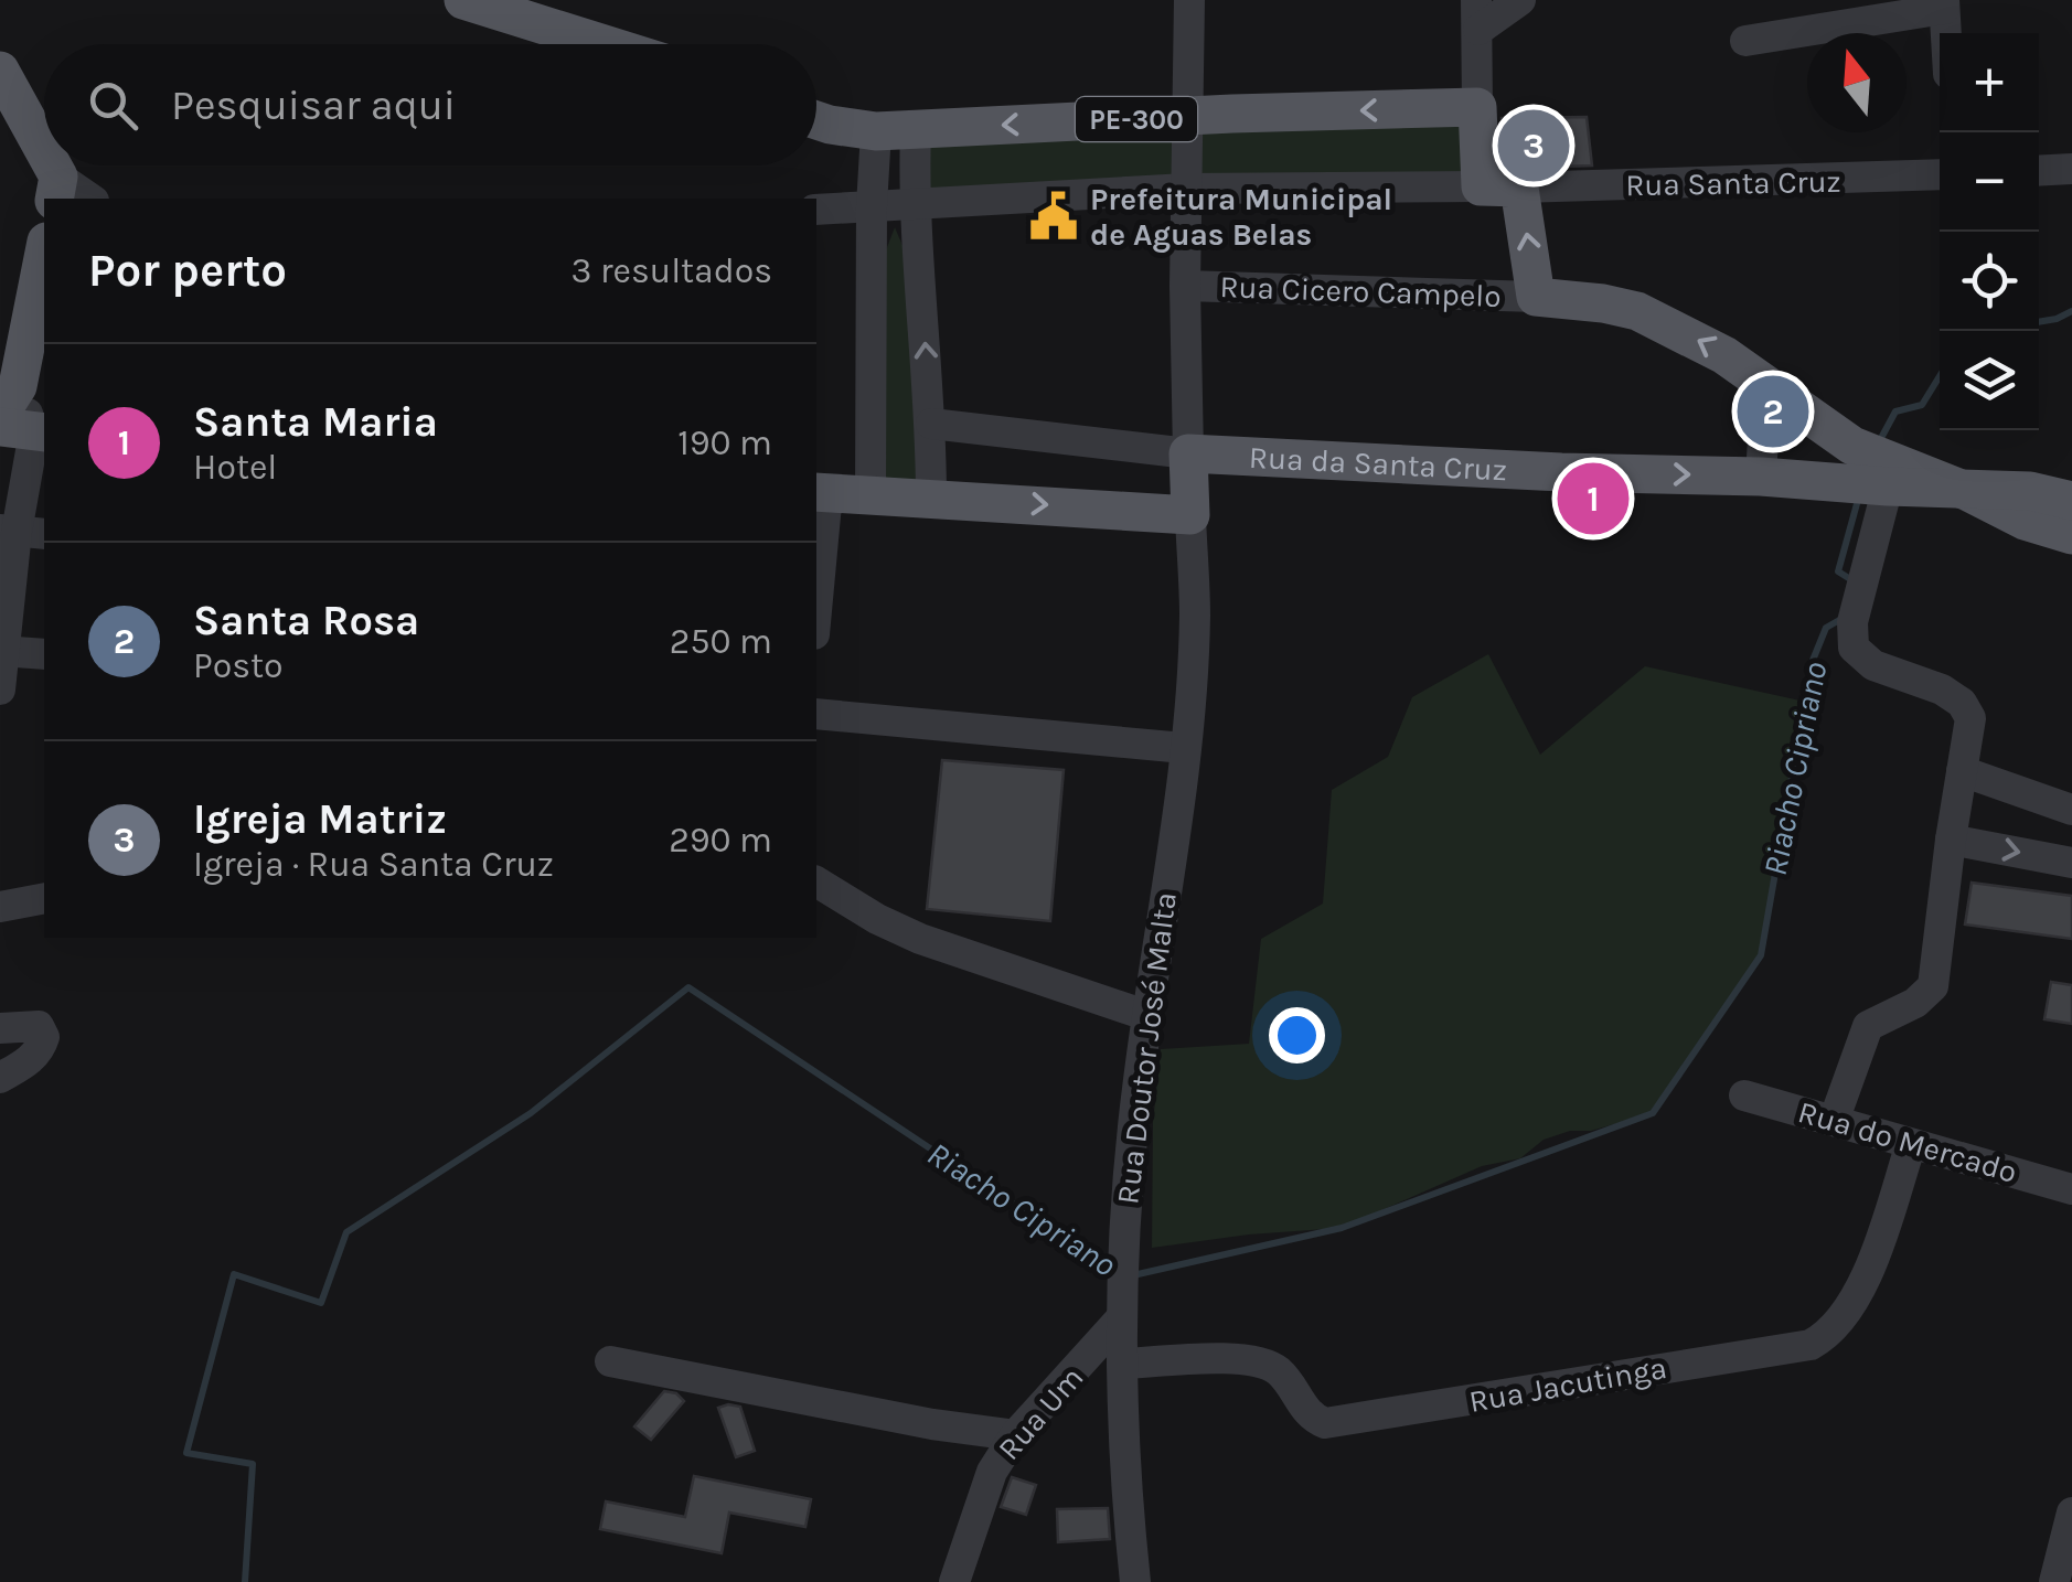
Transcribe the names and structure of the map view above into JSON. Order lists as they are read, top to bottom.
{
  "streets": {
    "main road": ["PE-300", "Rua da Santa Cruz"],
    "street": [
      "Rua Santa Cruz",
      "Rua Cicero Campelo",
      "Rua Doutor José Malta",
      "Rua do Mercado",
      "Rua Jacutinga",
      "Rua Um"
    ]
  },
  "crossings": [
    ["Rua Doutor José Malta", "Rua Jacutinga"],
    ["Rua Doutor José Malta", "Rua Um"],
    ["Rua do Mercado", "Rua Jacutinga"]
  ],
  "water": ["Riacho Cipriano"],
  "places": {
    "public building": ["Prefeitura Municipal de Aguas Belas"]
  },
  "north": "top",
  "page": {
    "map_buttons": ["+", "−"],
    "search": "Pesquisar aqui",
    "pins": ["3", "2", "1"],
    "heading": ["Por perto", "3 resultados"],
    "list": [
      {
        "mark": "1",
        "name": "Santa Maria",
        "note": "Hotel",
        "value": "190 m"
      },
      {
        "mark": "2",
        "name": "Santa Rosa",
        "note": "Posto",
        "value": "250 m"
      },
      {
        "mark": "3",
        "name": "Igreja Matriz",
        "note": "Igreja · Rua Santa Cruz",
        "value": "290 m"
      }
    ]
  }
}
